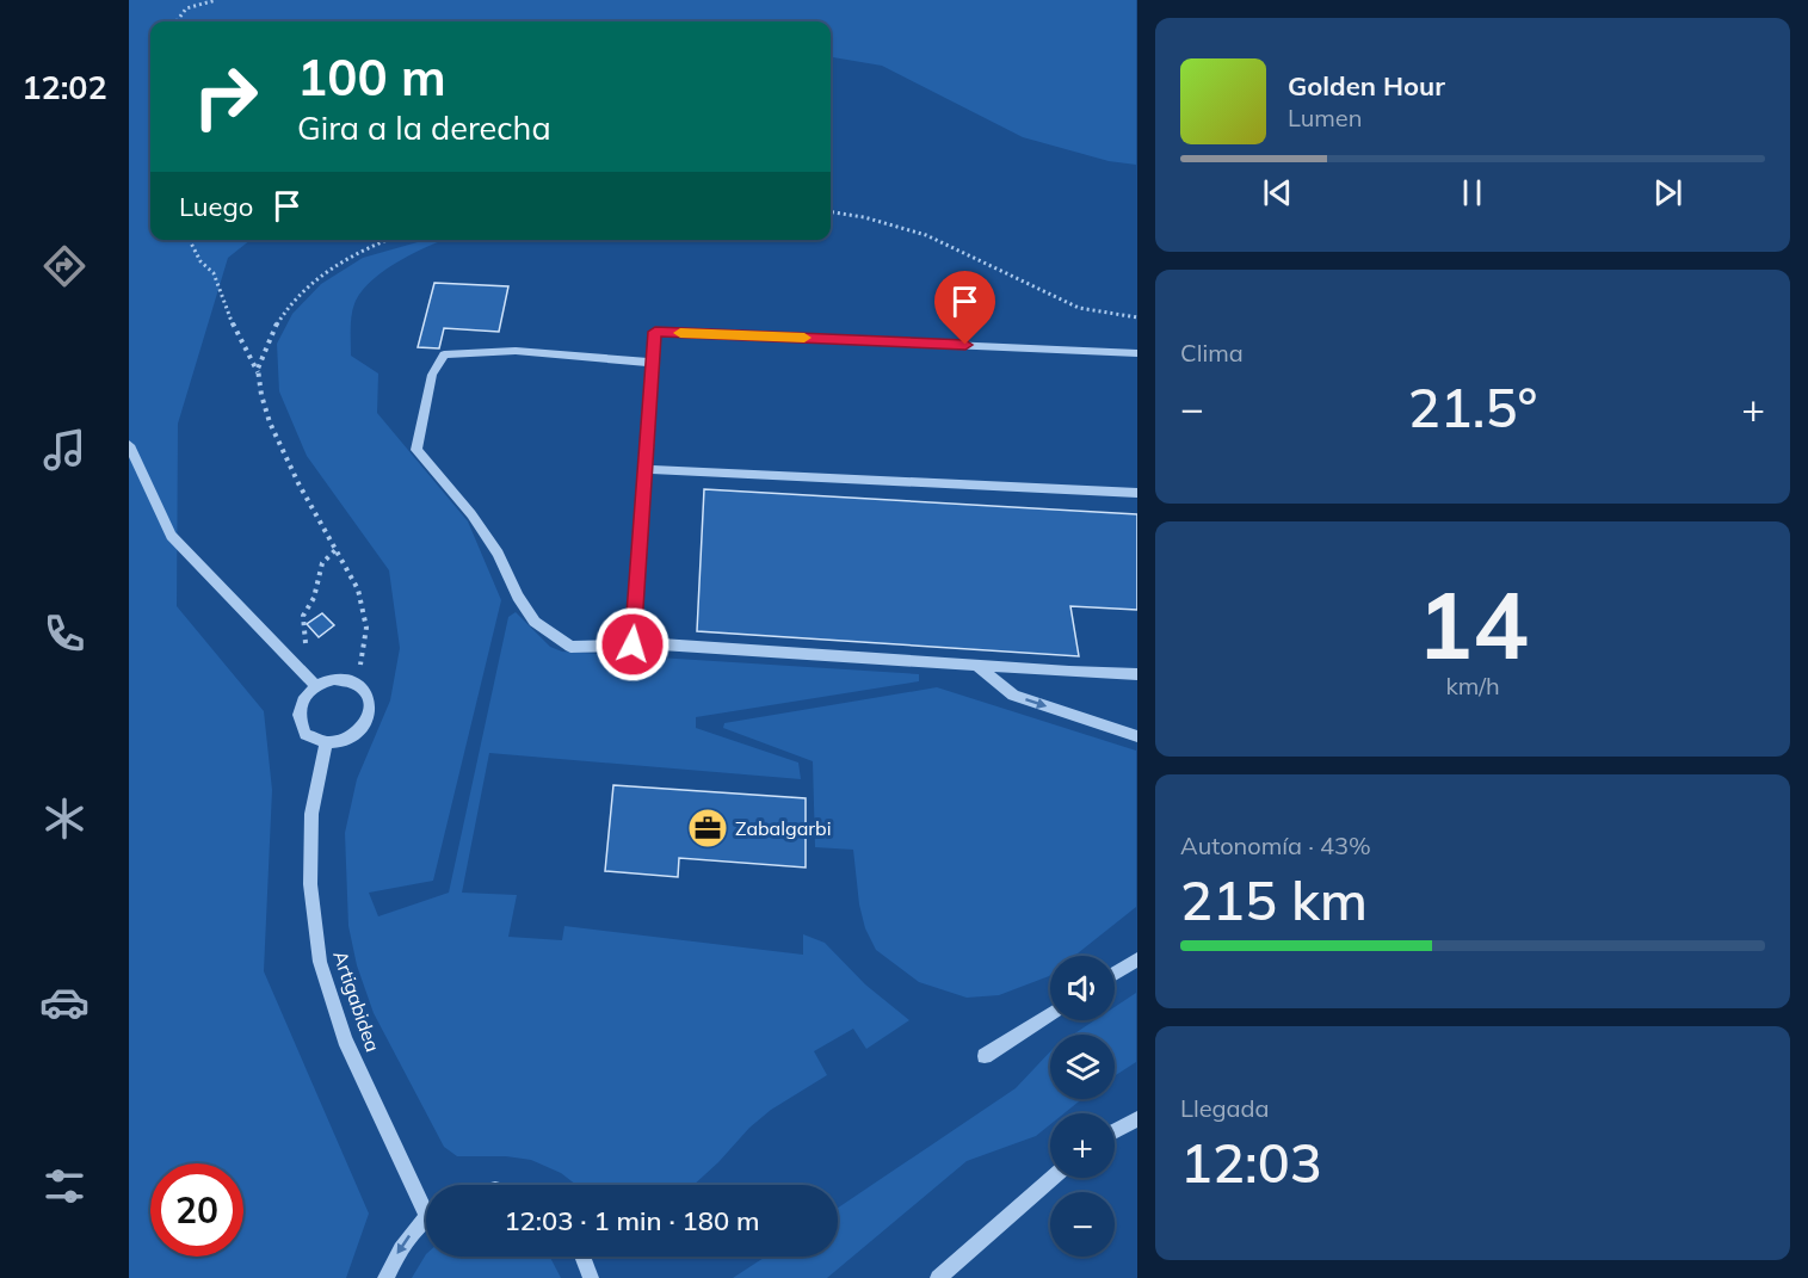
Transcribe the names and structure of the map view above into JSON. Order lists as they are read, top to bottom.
{
  "streets": {
    "street": ["Artigabidea"]
  },
  "places": {
    "office": ["Zabalgarbi"]
  },
  "page": {
    "tabs": "12:02",
    "turn": ["100 m", "Gira a la derecha"],
    "song": ["Golden Hour", "Lumen"],
    "then": "Luego",
    "tile": [
      "Clima",
      ["14", "km/h"],
      ["Autonomía · 43%", "215 km"],
      ["Llegada", "12:03"]
    ],
    "heat": ["−", "21.5°", "+"],
    "map_buttons": ["+", "−"],
    "limit": "20",
    "trip": "12:03 · 1 min · 180 m"
  }
}
